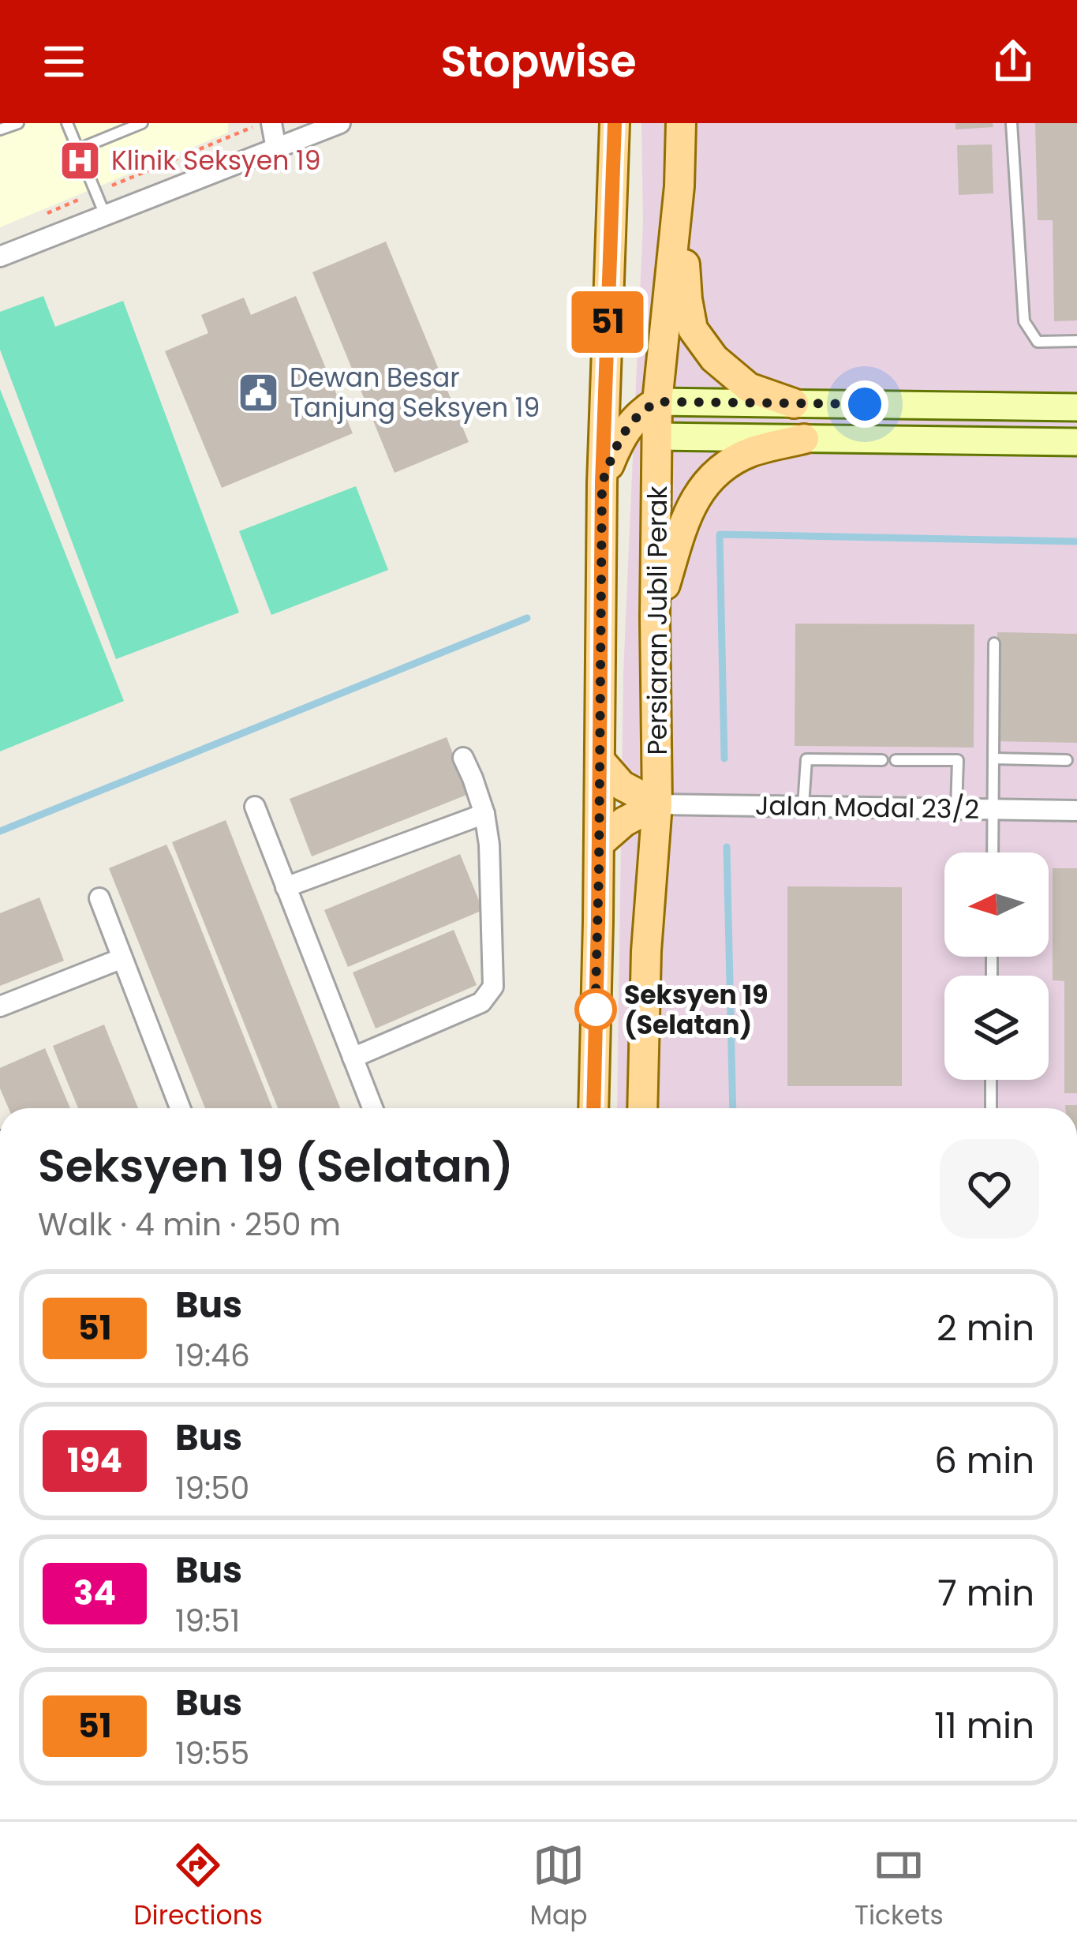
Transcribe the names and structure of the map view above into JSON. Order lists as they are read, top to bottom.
{
  "streets": {
    "main road": ["Persiaran Jubli Perak"],
    "street": ["Jalan Modal 23/2"]
  },
  "crossings": [
    ["Persiaran Jubli Perak", "Jalan Modal 23/2"]
  ],
  "places": {
    "hospital": ["Klinik Seksyen 19"],
    "public building": ["Dewan Besar Tanjung Seksyen 19"],
    "other": ["Seksyen 19 (Selatan)"]
  },
  "lines": ["bus line 51"],
  "north": "left",
  "page": {
    "header": "Stopwise",
    "on_map": "51",
    "heading": ["Seksyen 19 (Selatan)", "Walk · 4 min · 250 m"],
    "list": [
      {
        "mark": "51",
        "name": "Bus",
        "note": "19:46",
        "value": "2 min"
      },
      {
        "mark": "194",
        "name": "Bus",
        "note": "19:50",
        "value": "6 min"
      },
      {
        "mark": "34",
        "name": "Bus",
        "note": "19:51",
        "value": "7 min"
      },
      {
        "mark": "51",
        "name": "Bus",
        "note": "19:55",
        "value": "11 min"
      }
    ],
    "tabs": ["Directions", "Map", "Tickets"]
  }
}
